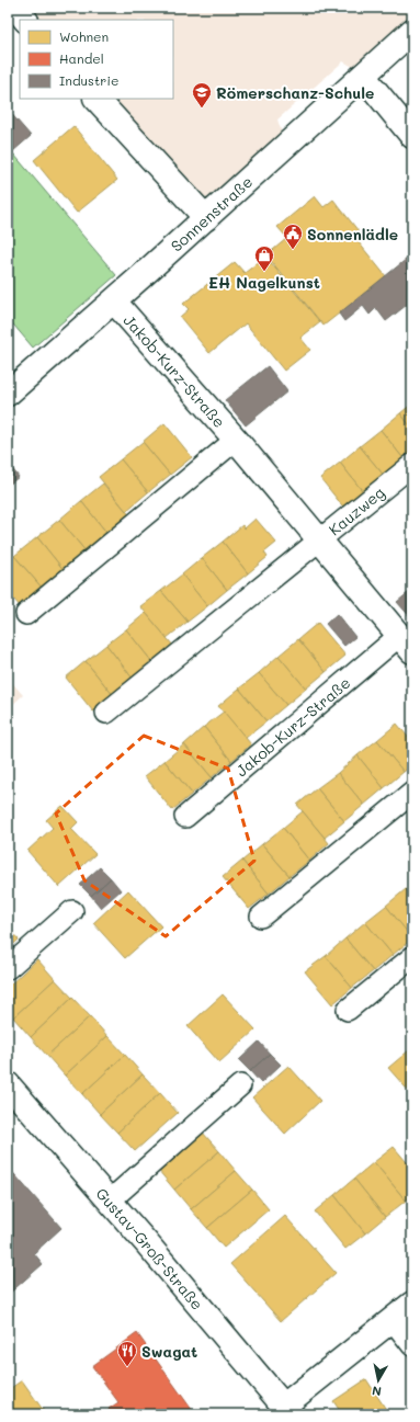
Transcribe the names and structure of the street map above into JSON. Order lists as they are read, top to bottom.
{
  "streets": {
    "street": ["Sonnenstraße", "Jakob-Kurz-Straße", "Gustav-Groß-Straße"],
    "lane": ["Kauzweg"]
  },
  "crossings": [
    ["Sonnenstraße", "Jakob-Kurz-Straße"],
    ["Jakob-Kurz-Straße", "Kauzweg"]
  ],
  "places": {
    "school or university": ["Römerschanz-Schule"],
    "public building": ["Sonnenlädle"],
    "shop": ["EH Nagelkunst"],
    "restaurant": ["Swagat"]
  },
  "legend": ["Wohnen", "Handel", "Industrie"],
  "north": "bottom"
}
